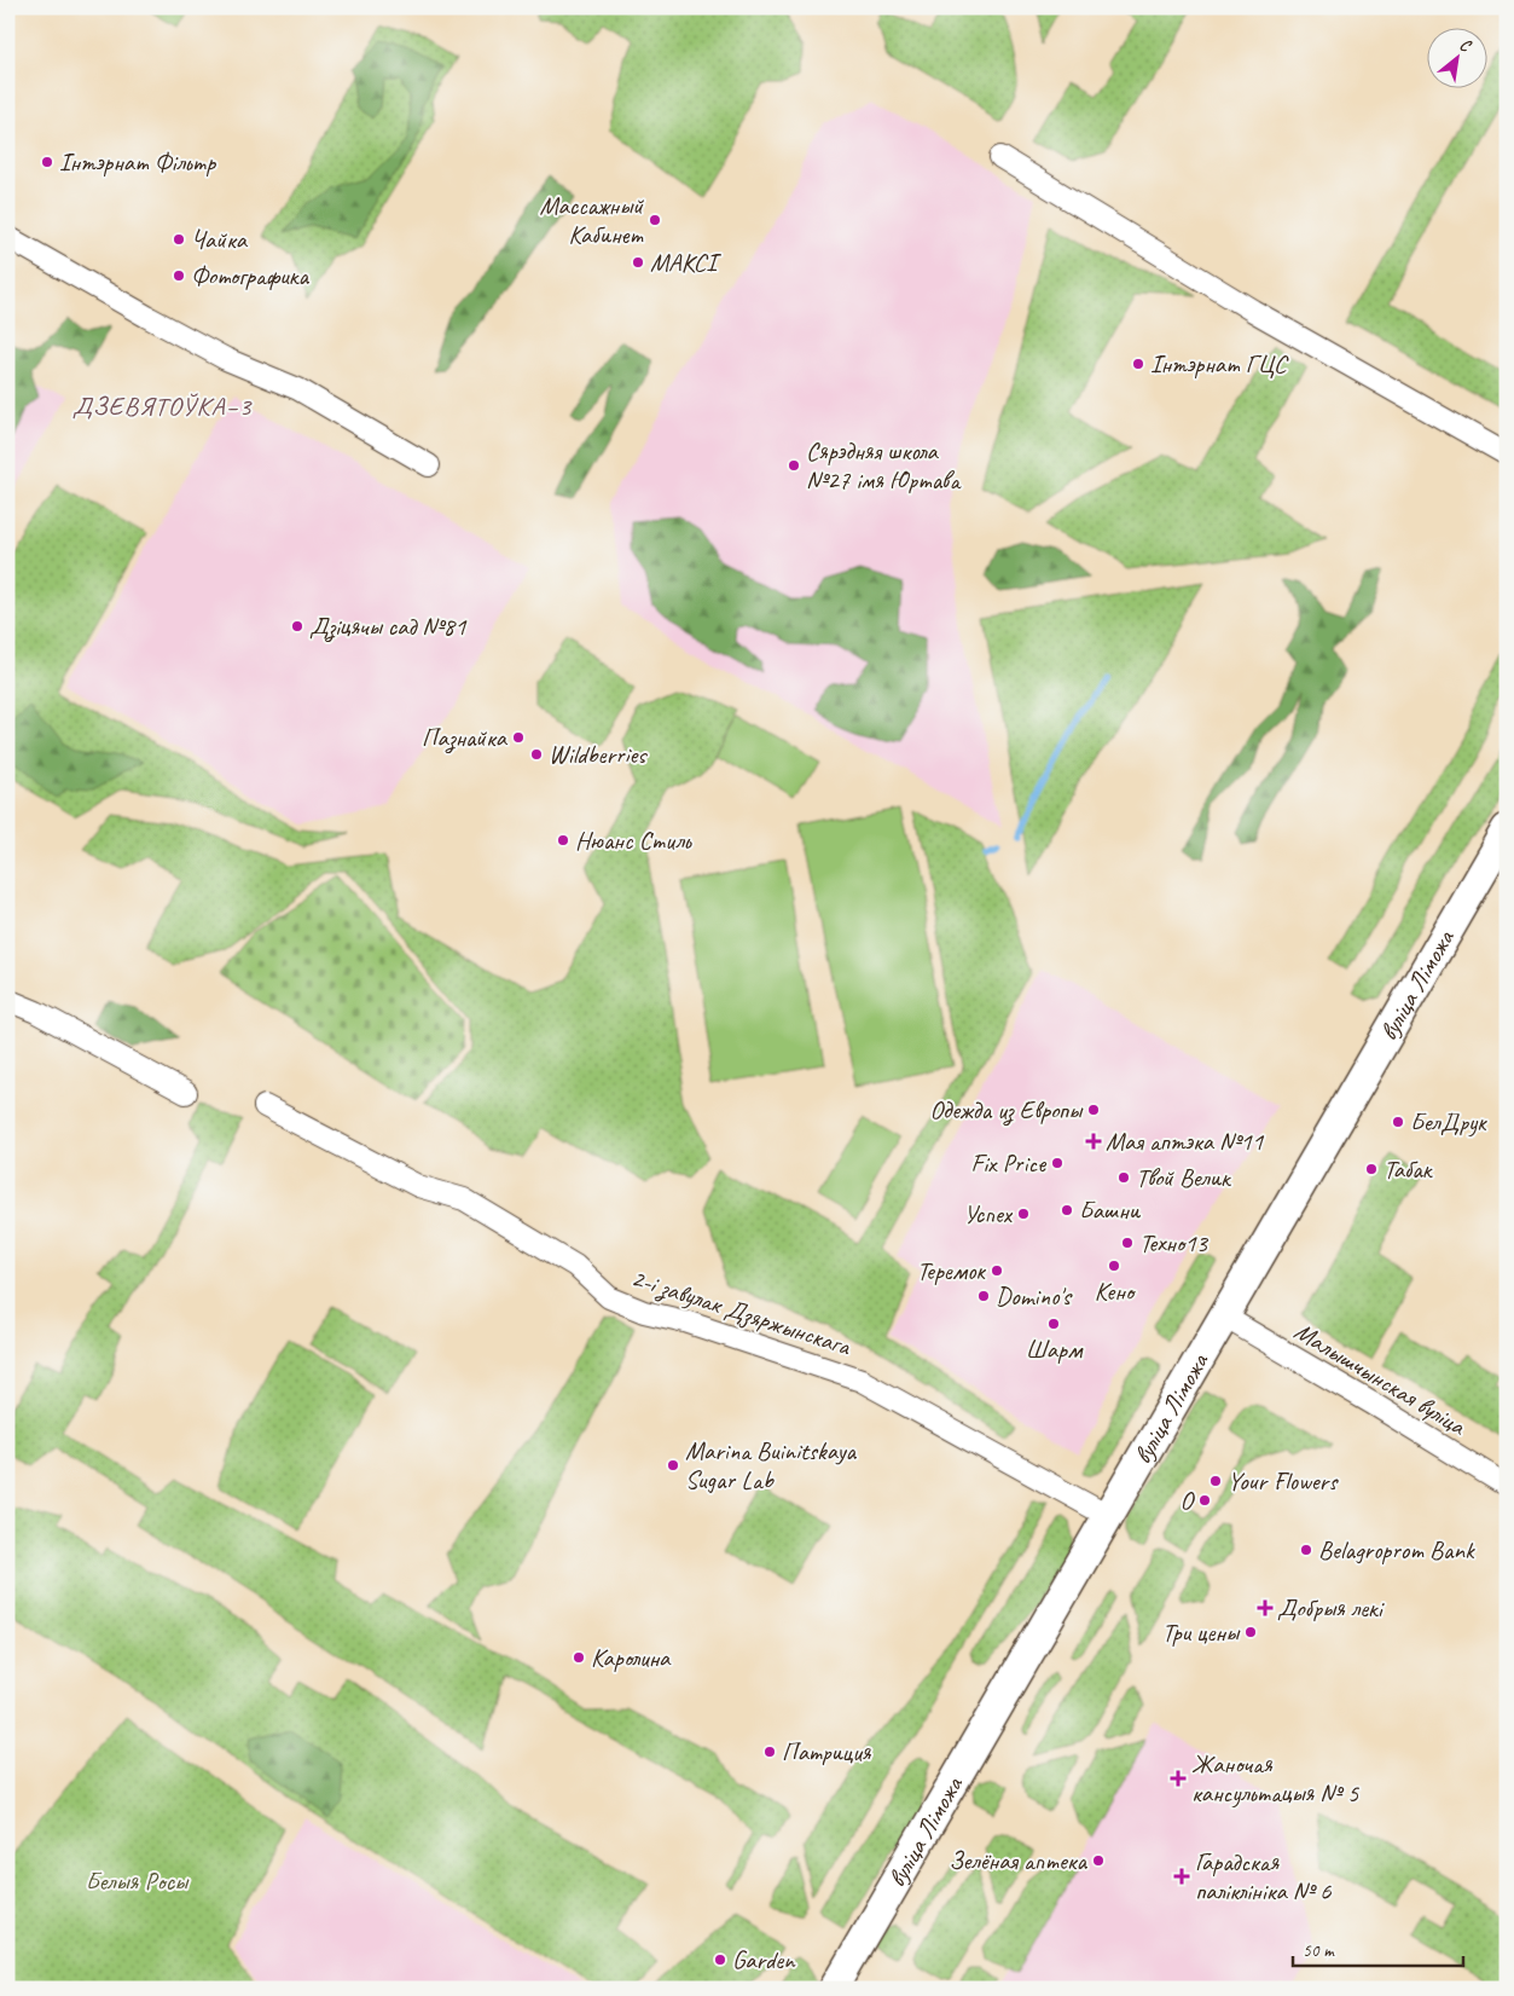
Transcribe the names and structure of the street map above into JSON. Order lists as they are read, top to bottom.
{
  "streets": {
    "street": ["вуліца Ліможа", "2-і завулак Дзяржынскага", "Малышчынская вуліца"]
  },
  "crossings": [
    ["вуліца Ліможа", "2-і завулак Дзяржынскага"],
    ["вуліца Ліможа", "Малышчынская вуліца"]
  ],
  "districts": ["ДЗЕВЯТОЎКА–3"],
  "parks": ["Белыя Росы"],
  "places": {
    "other": [
      "Інтэрнат Фільтр",
      "Массажный Кабинет",
      "Чайка",
      "МАКСІ",
      "Фотографика",
      "Інтэрнат ГЦС",
      "Сярэдняя школа №27 імя Юртава",
      "Дзіцячы сад №81",
      "Пазнайка",
      "Wildberries",
      "Нюанс Стиль",
      "Одежда из Европы",
      "БелДрук",
      "Fix Price",
      "Табак",
      "Твой Велик",
      "Башни",
      "Успех",
      "Техно13",
      "Кено",
      "Теремок",
      "Domino's",
      "Шарм",
      "Marina Buinitskaya Sugar Lab",
      "Your Flowers",
      "О",
      "Belagroprom Bank",
      "Три цены",
      "Каролина",
      "Патриция",
      "Зелёная аптека",
      "Garden"
    ],
    "health": [
      "Мая аптэка №11",
      "Добрыя лекі",
      "Жаночая кансультацыя № 5",
      "Гарадская паліклініка № 6"
    ]
  },
  "scale_bar": "50 m",
  "north": "top right"
}
